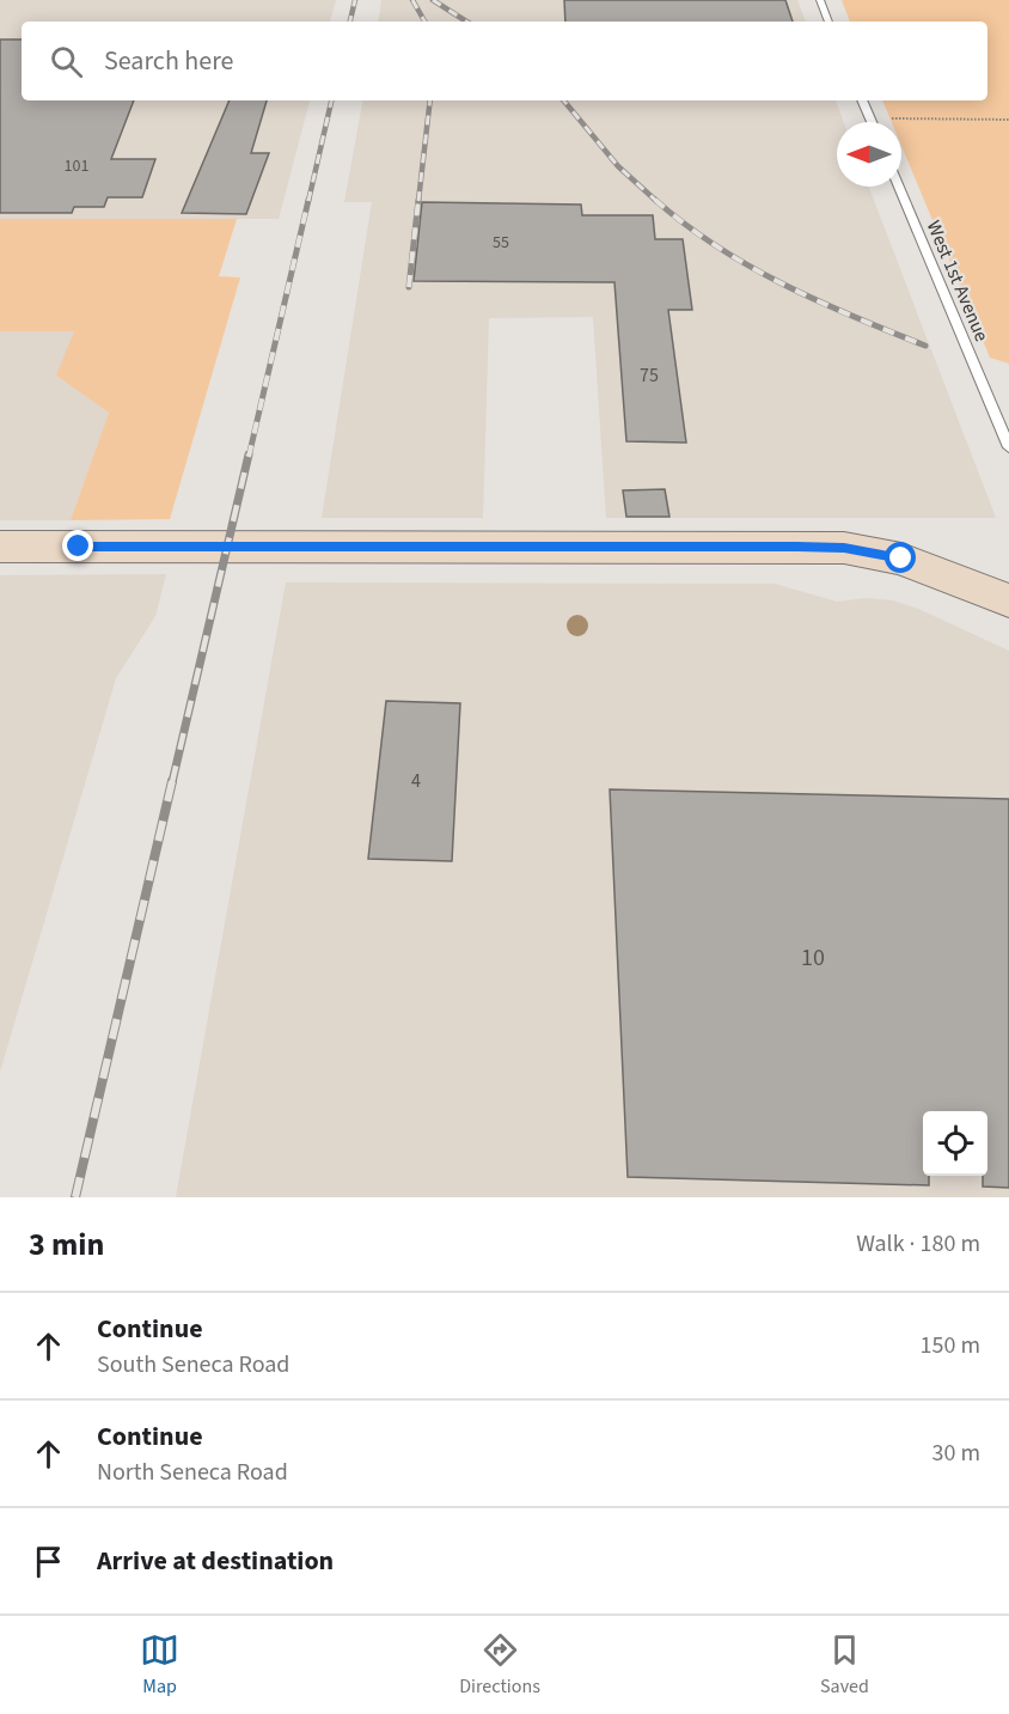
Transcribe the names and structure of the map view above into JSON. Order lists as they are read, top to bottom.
{
  "streets": {
    "lane": ["West 1st Avenue"]
  },
  "house_numbers": [
    "101",
    "55",
    "75",
    "4",
    "10"
  ],
  "north": "left",
  "page": {
    "search": "Search here",
    "heading": ["3 min", "Walk · 180 m"],
    "list": [
      ["Continue", "South Seneca Road", "150 m"],
      ["Continue", "North Seneca Road", "30 m"],
      "Arrive at destination"
    ],
    "nav": ["Map", "Directions", "Saved"]
  }
}
